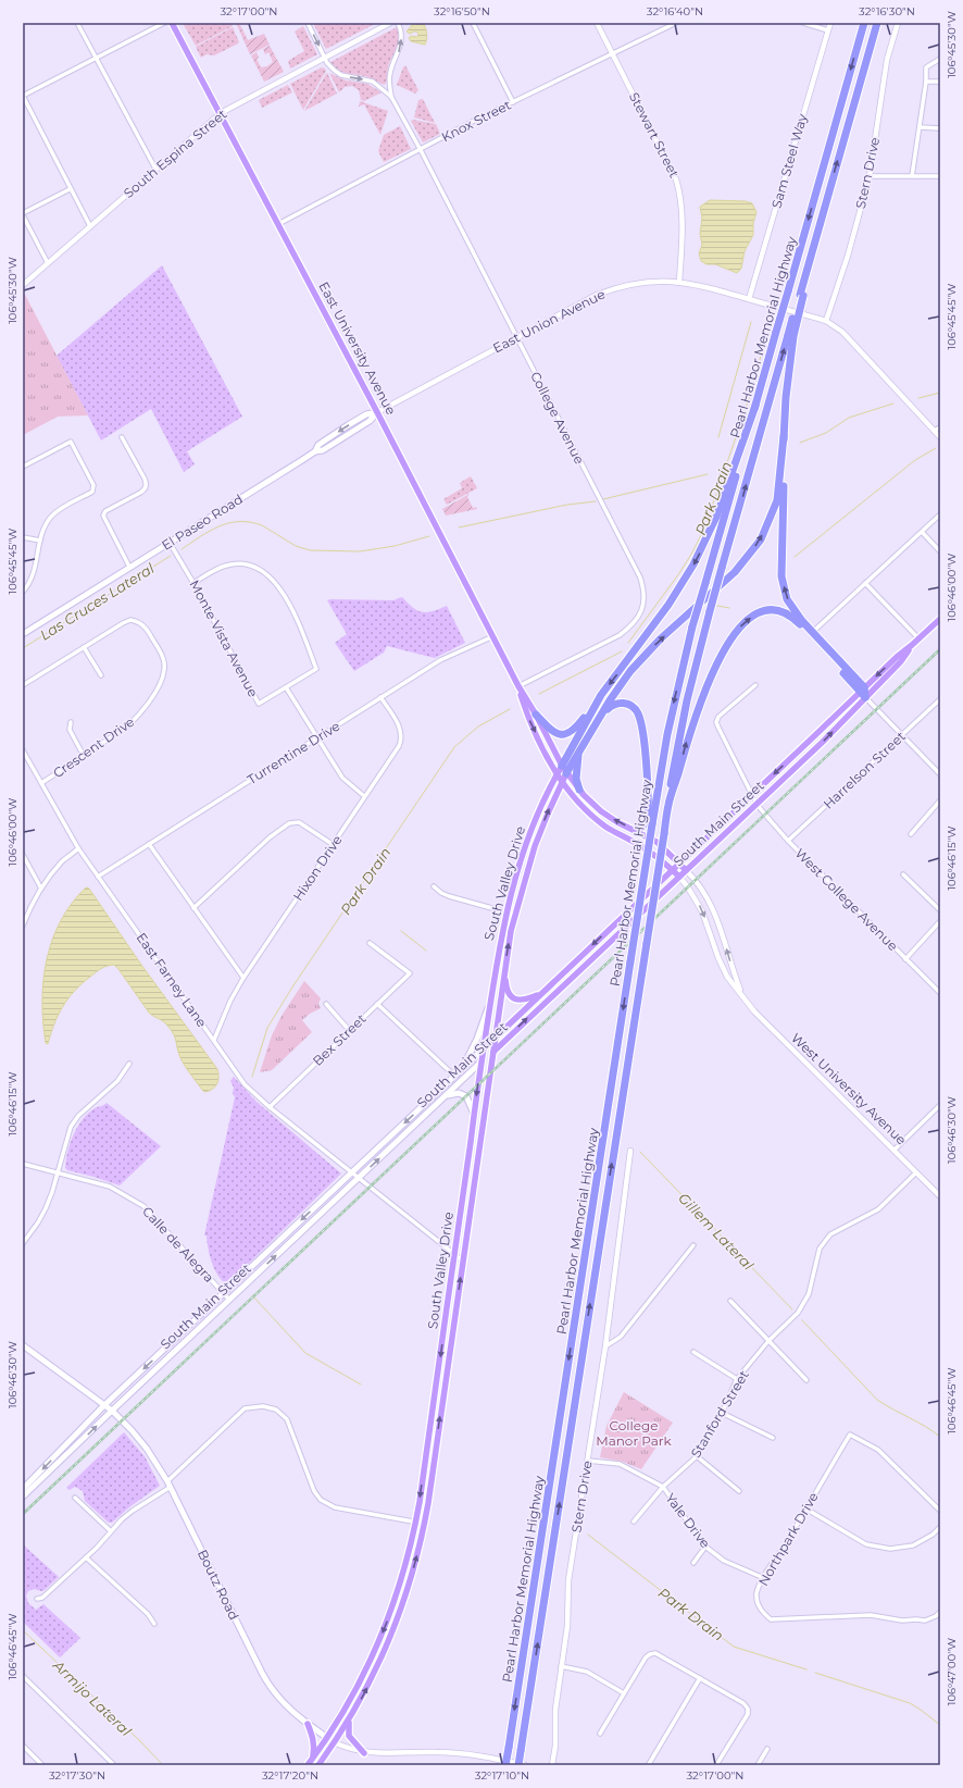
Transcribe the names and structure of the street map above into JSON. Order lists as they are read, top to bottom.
{
  "streets": {
    "highway": ["Pearl Harbor Memorial Highway"],
    "main road": [
      "East University Avenue",
      "El Paseo Road",
      "South Main Street",
      "South Valley Drive",
      "West University Avenue",
      "Boutz Road"
    ],
    "street": [
      "Knox Street",
      "Stewart Street",
      "South Espina Street",
      "Sam Steel Way",
      "Stern Drive",
      "East Union Avenue",
      "College Avenue",
      "Monte Vista Avenue",
      "Crescent Drive",
      "Turrentine Drive",
      "Harrelson Street",
      "Hixon Drive",
      "West College Avenue",
      "East Farney Lane",
      "Bex Street",
      "Calle de Alegra",
      "Stanford Street",
      "Yale Drive",
      "Northpark Drive"
    ]
  },
  "crossings": [
    ["Knox Street", "Stewart Street"],
    ["Knox Street", "East University Avenue"],
    ["Knox Street", "College Avenue"],
    ["Stewart Street", "East Union Avenue"],
    ["South Espina Street", "East University Avenue"],
    ["Sam Steel Way", "East Union Avenue"],
    ["Stern Drive", "East Union Avenue"],
    ["Stern Drive", "Yale Drive"],
    ["East Union Avenue", "East University Avenue"],
    ["East Union Avenue", "College Avenue"],
    ["East Union Avenue", "El Paseo Road"],
    ["East University Avenue", "College Avenue"],
    ["East University Avenue", "El Paseo Road"],
    ["East University Avenue", "Turrentine Drive"],
    ["East University Avenue", "South Main Street"],
    ["East University Avenue", "South Valley Drive"],
    ["East University Avenue", "West University Avenue"],
    ["El Paseo Road", "Monte Vista Avenue"],
    ["Crescent Drive", "East Farney Lane"],
    ["Turrentine Drive", "Hixon Drive"],
    ["Turrentine Drive", "East Farney Lane"],
    ["Harrelson Street", "West College Avenue"],
    ["South Main Street", "South Valley Drive"],
    ["South Main Street", "West College Avenue"],
    ["South Main Street", "East Farney Lane"],
    ["South Main Street", "West University Avenue"],
    ["South Main Street", "Calle de Alegra"],
    ["South Main Street", "Boutz Road"],
    ["Hixon Drive", "East Farney Lane"],
    ["South Valley Drive", "East Farney Lane"],
    ["South Valley Drive", "Boutz Road"],
    ["East Farney Lane", "Bex Street"],
    ["West University Avenue", "Stanford Street"],
    ["Stanford Street", "Yale Drive"],
    ["Yale Drive", "Northpark Drive"]
  ],
  "water": [
    "Park Drain",
    "Las Cruces Lateral",
    "Gillem Lateral",
    "Armijo Lateral"
  ],
  "parks": ["College Manor Park"],
  "coordinates": [
    "32°17'00\"N",
    "32°16'50\"N",
    "32°16'40\"N",
    "32°16'30\"N",
    "106°45'30\"W",
    "106°45'45\"W",
    "106°46'00\"W",
    "106°46'15\"W",
    "106°46'30\"W",
    "106°46'45\"W",
    "106°47'00\"W",
    "32°17'30\"N",
    "32°17'20\"N",
    "32°17'10\"N"
  ]
}
